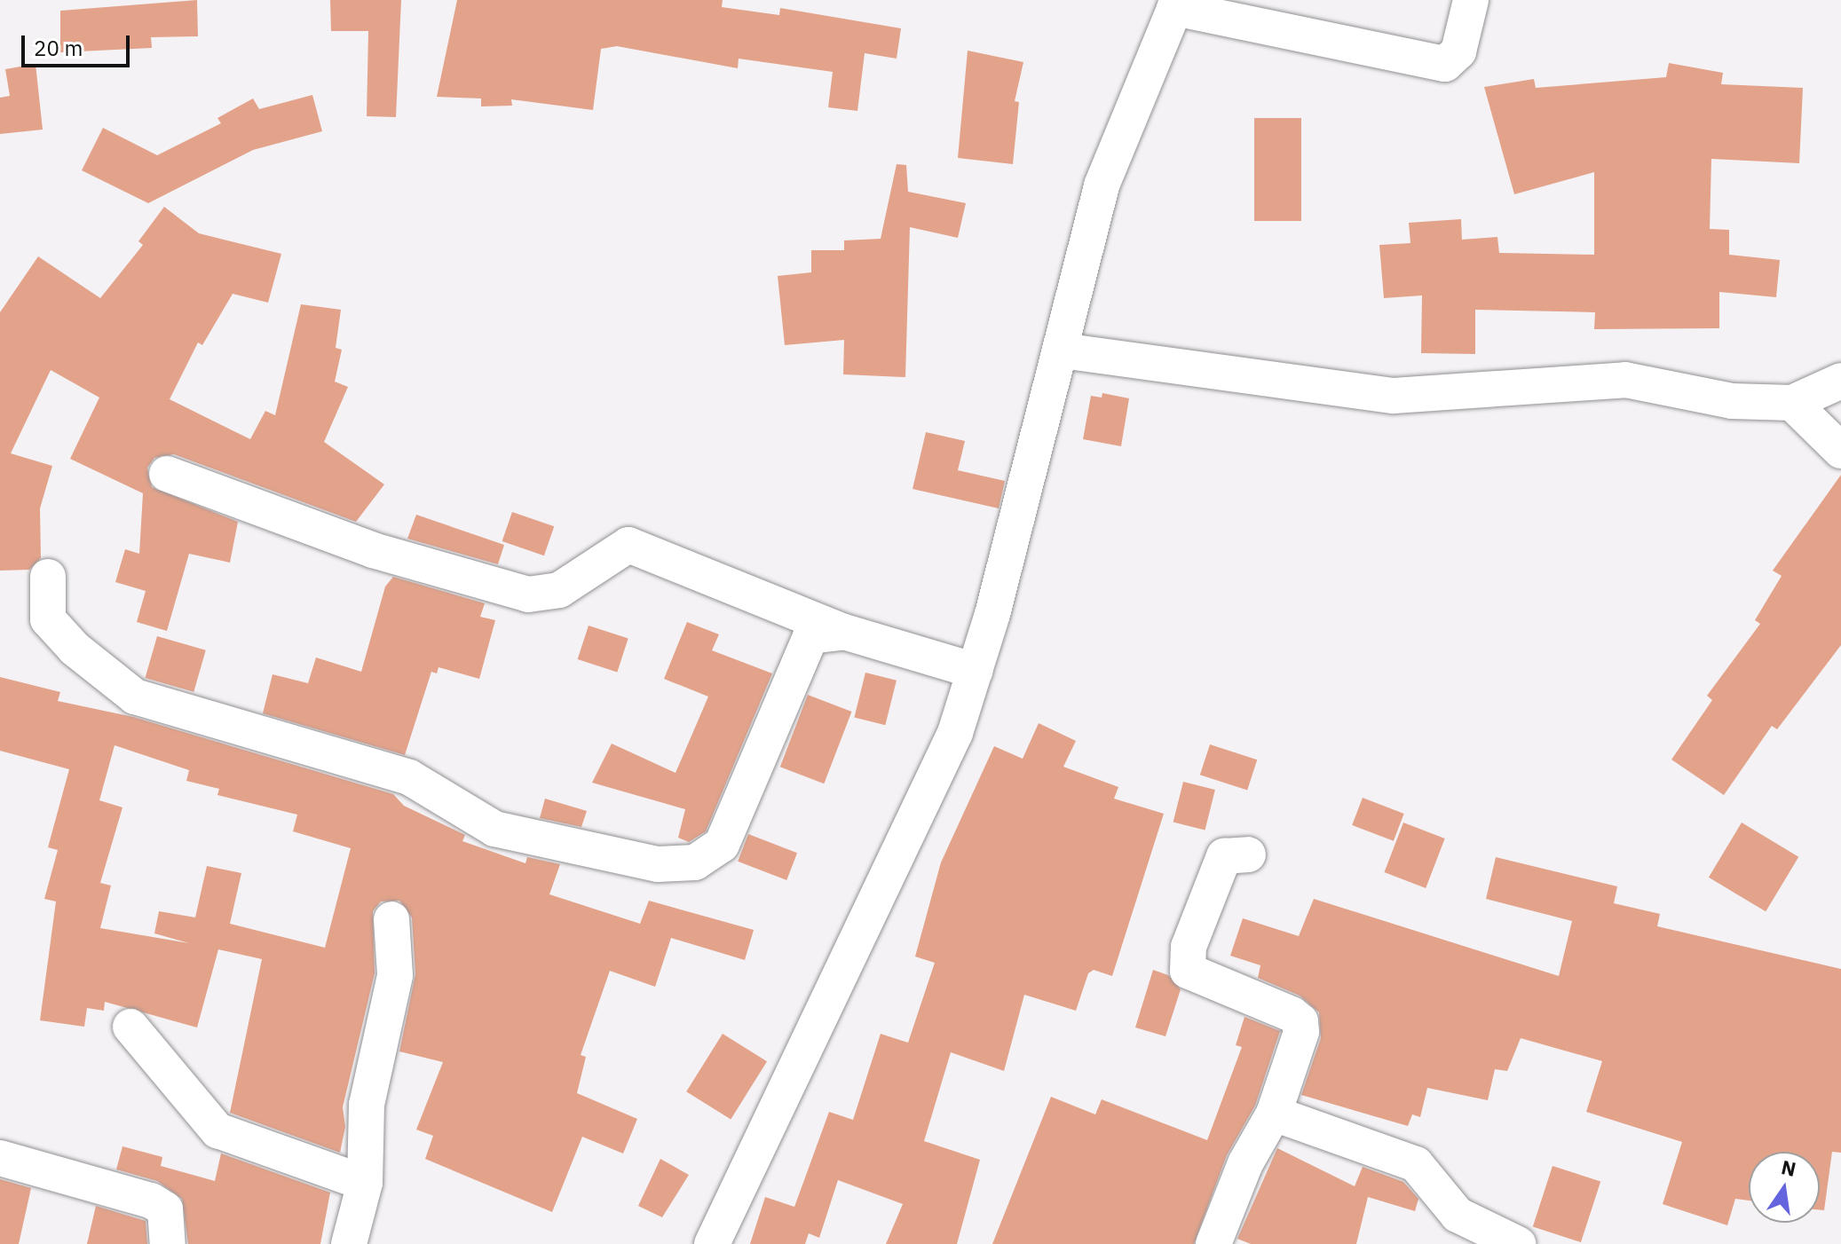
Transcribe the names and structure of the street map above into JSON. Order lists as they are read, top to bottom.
{
  "scale_bar": "20 m",
  "north": "top"
}
